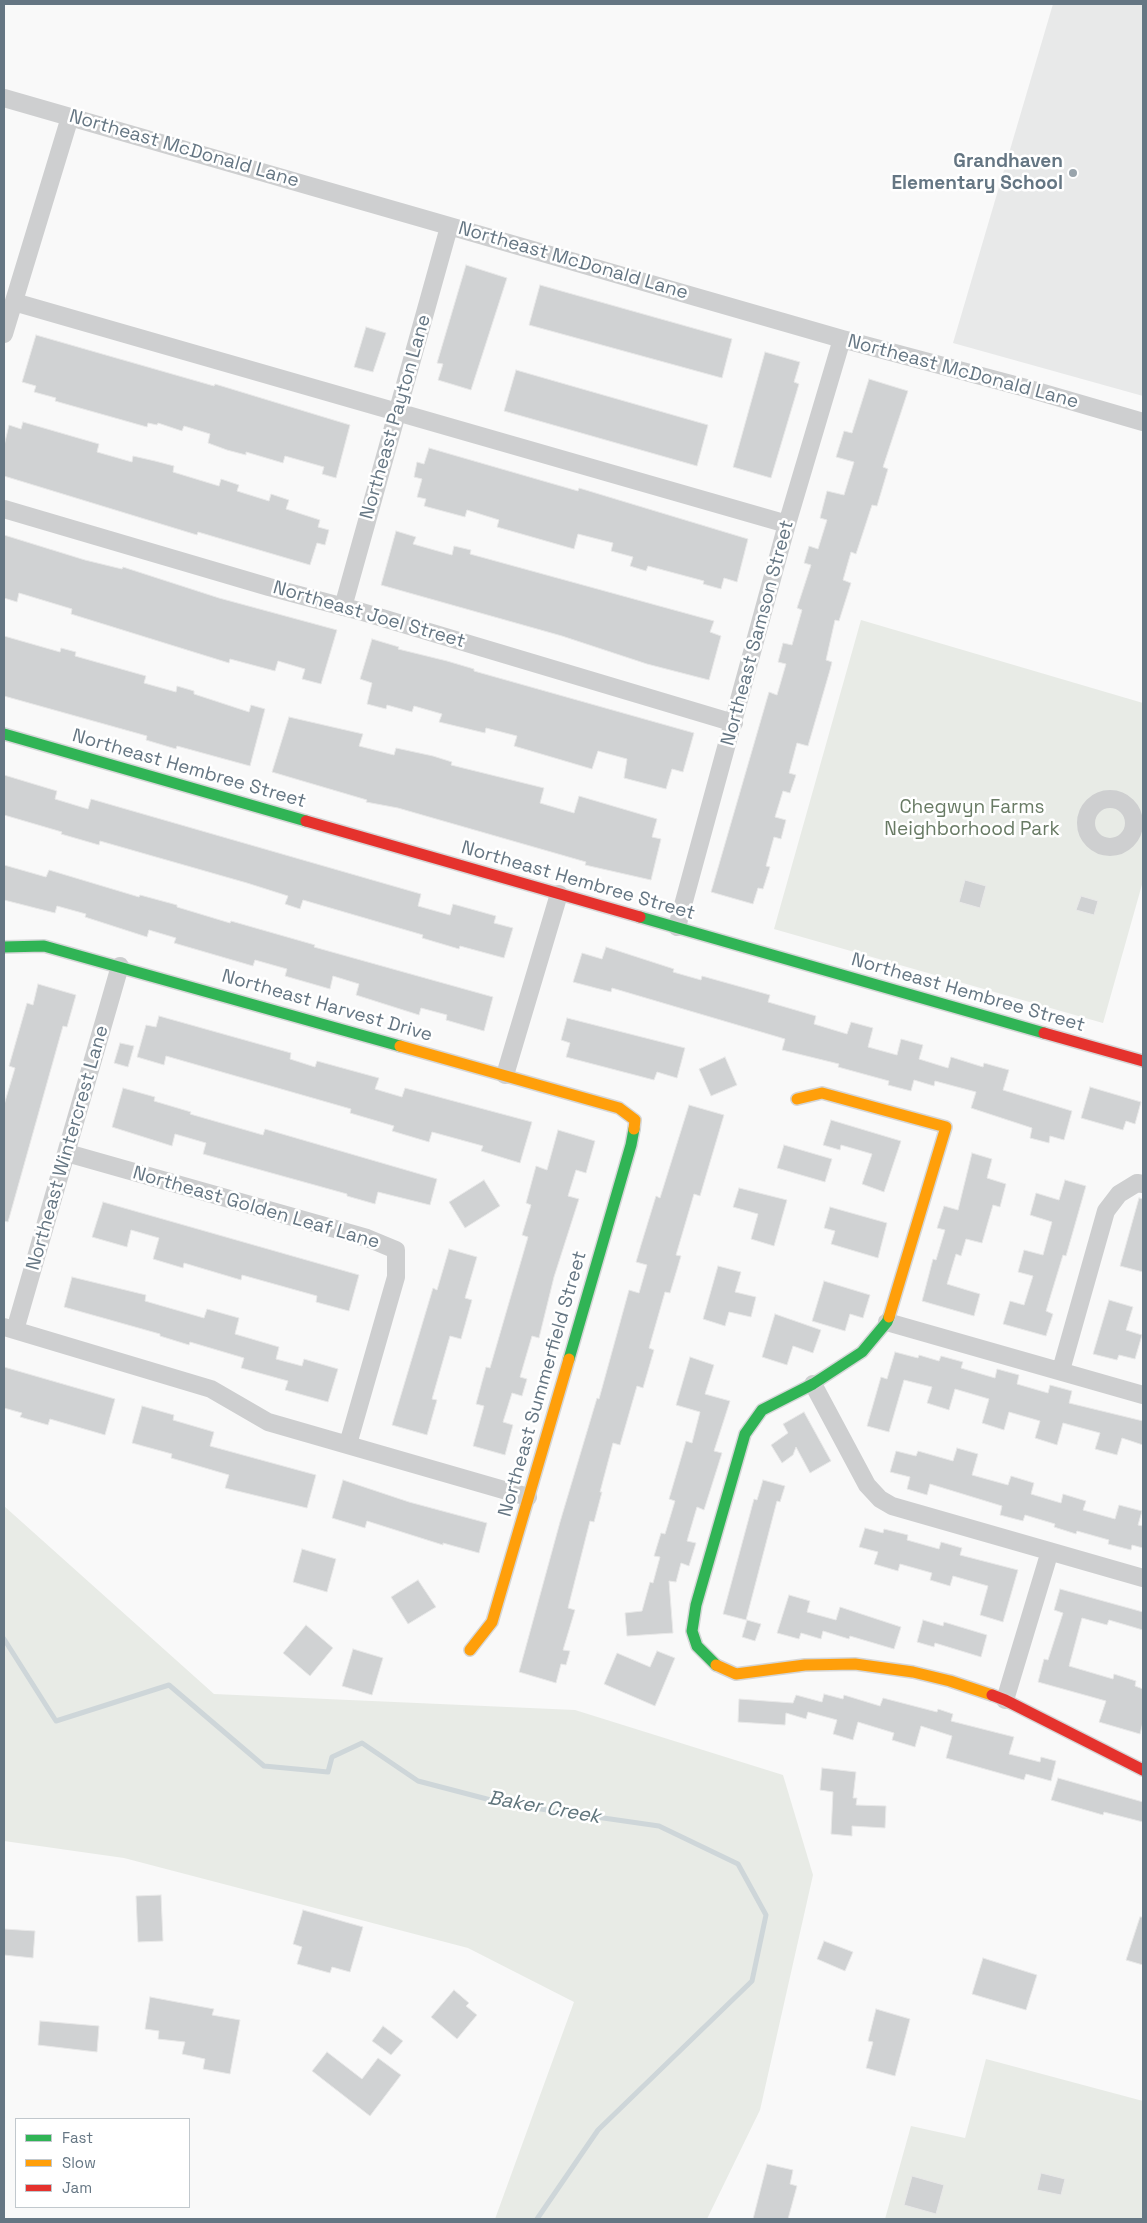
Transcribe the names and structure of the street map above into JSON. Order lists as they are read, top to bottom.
{
  "streets": {
    "street": [
      "Northeast McDonald Lane",
      "Northeast Payton Lane",
      "Northeast Joel Street",
      "Northeast Samson Street",
      "Northeast Hembree Street",
      "Northeast Harvest Drive",
      "Northeast Wintercrest Lane",
      "Northeast Golden Leaf Lane",
      "Northeast Summerfield Street"
    ]
  },
  "crossings": [
    ["Northeast McDonald Lane", "Northeast Payton Lane"],
    ["Northeast McDonald Lane", "Northeast Samson Street"],
    ["Northeast Payton Lane", "Northeast Joel Street"],
    ["Northeast Joel Street", "Northeast Samson Street"],
    ["Northeast Samson Street", "Northeast Hembree Street"],
    ["Northeast Harvest Drive", "Northeast Wintercrest Lane"],
    ["Northeast Harvest Drive", "Northeast Summerfield Street"],
    ["Northeast Wintercrest Lane", "Northeast Golden Leaf Lane"]
  ],
  "water": ["Baker Creek"],
  "parks": ["Chegwyn Farms Neighborhood Park"],
  "places": ["Grandhaven Elementary School"],
  "legend": ["Fast", "Slow", "Jam"]
}
